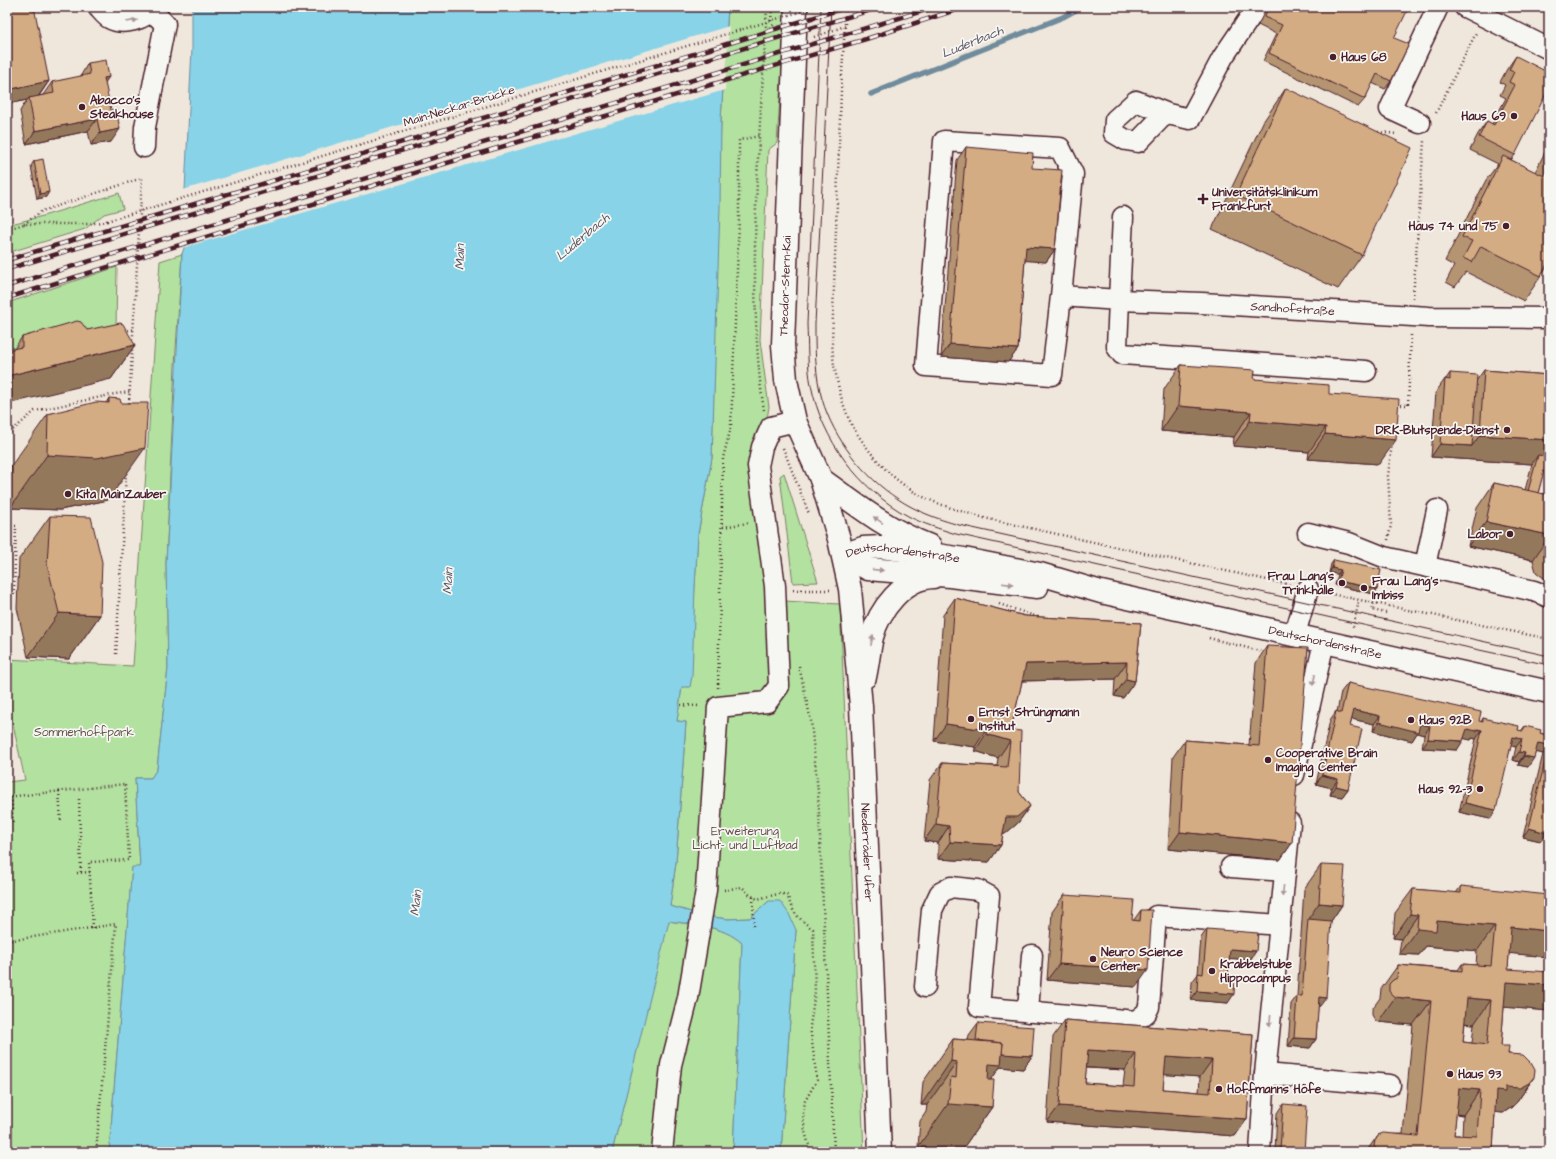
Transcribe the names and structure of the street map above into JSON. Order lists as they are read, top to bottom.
{
  "streets": {
    "main road": ["Theodor-Stern-Kai", "Deutschordenstraße", "Niederräder Ufer"],
    "street": ["Sandhofstraße"],
    "path": ["Main-Neckar-Brücke"]
  },
  "crossings": [
    ["Theodor-Stern-Kai", "Deutschordenstraße"],
    ["Theodor-Stern-Kai", "Niederräder Ufer"],
    ["Deutschordenstraße", "Niederräder Ufer"]
  ],
  "water": ["Luderbach", "Main"],
  "parks": ["Sommerhoffpark", "Erweiterung Licht- und Luftbad"],
  "places": {
    "other": [
      "Haus 68",
      "Abacco's Steakhouse",
      "Haus 69",
      "Haus 74 und 75",
      "DRK-Blutspende-Dienst",
      "Kita MainZauber",
      "Labor",
      "Frau Lang's Trinkhalle",
      "Frau Lang's Imbiss",
      "Ernst Strüngmann Institut",
      "Haus 92B",
      "Cooperative Brain Imaging Center",
      "Haus 92-3",
      "Neuro Science Center",
      "Krabbelstube Hippocampus",
      "Haus 93",
      "Hoffmanns Höfe"
    ],
    "health": ["Universitätsklinikum Frankfurt"]
  }
}
